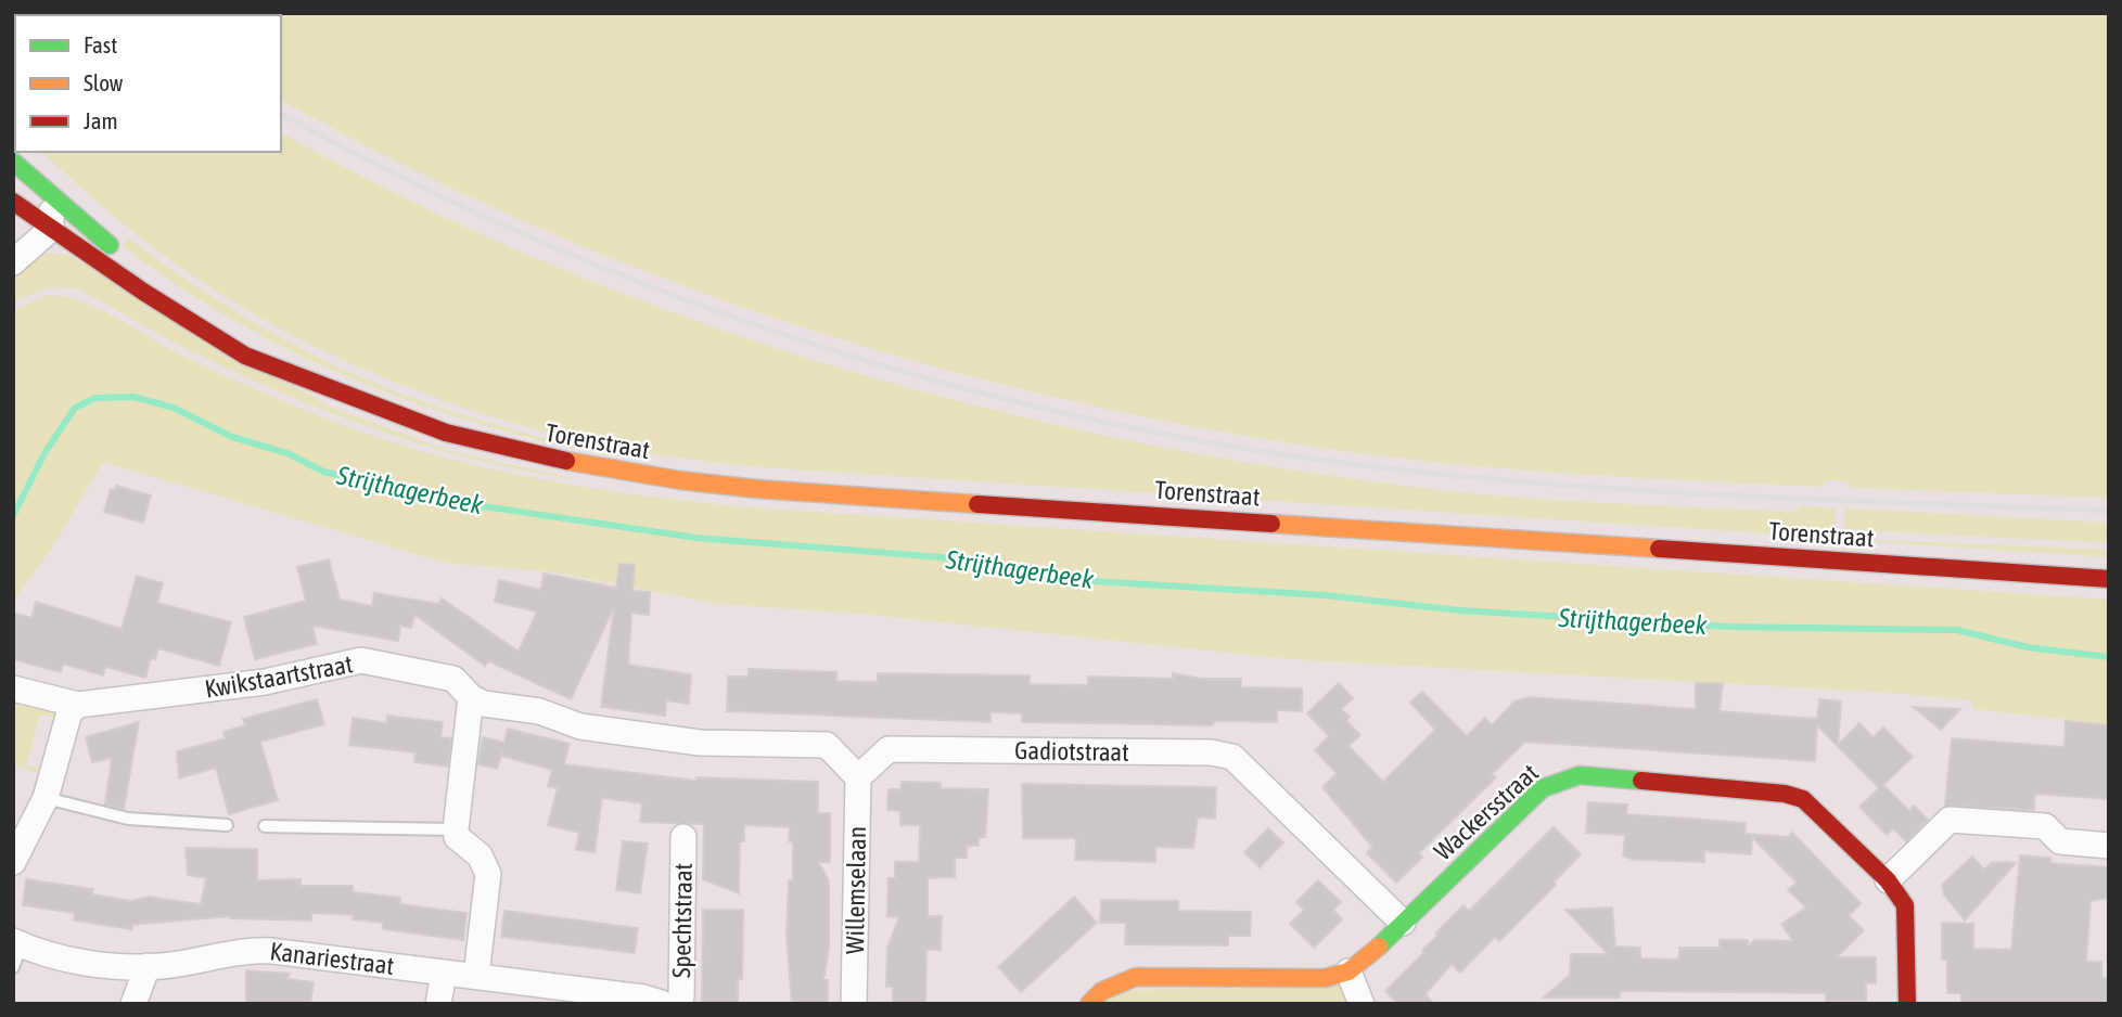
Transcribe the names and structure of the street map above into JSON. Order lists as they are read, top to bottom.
{
  "streets": {
    "street": [
      "Torenstraat",
      "Kwikstaartstraat",
      "Gadiotstraat",
      "Wackersstraat",
      "Willemselaan",
      "Spechtstraat",
      "Kanariestraat"
    ]
  },
  "crossings": [
    ["Kwikstaartstraat", "Gadiotstraat"],
    ["Kwikstaartstraat", "Willemselaan"],
    ["Gadiotstraat", "Wackersstraat"],
    ["Gadiotstraat", "Willemselaan"],
    ["Spechtstraat", "Kanariestraat"]
  ],
  "water": ["Strijthagerbeek"],
  "legend": ["Fast", "Slow", "Jam"]
}
